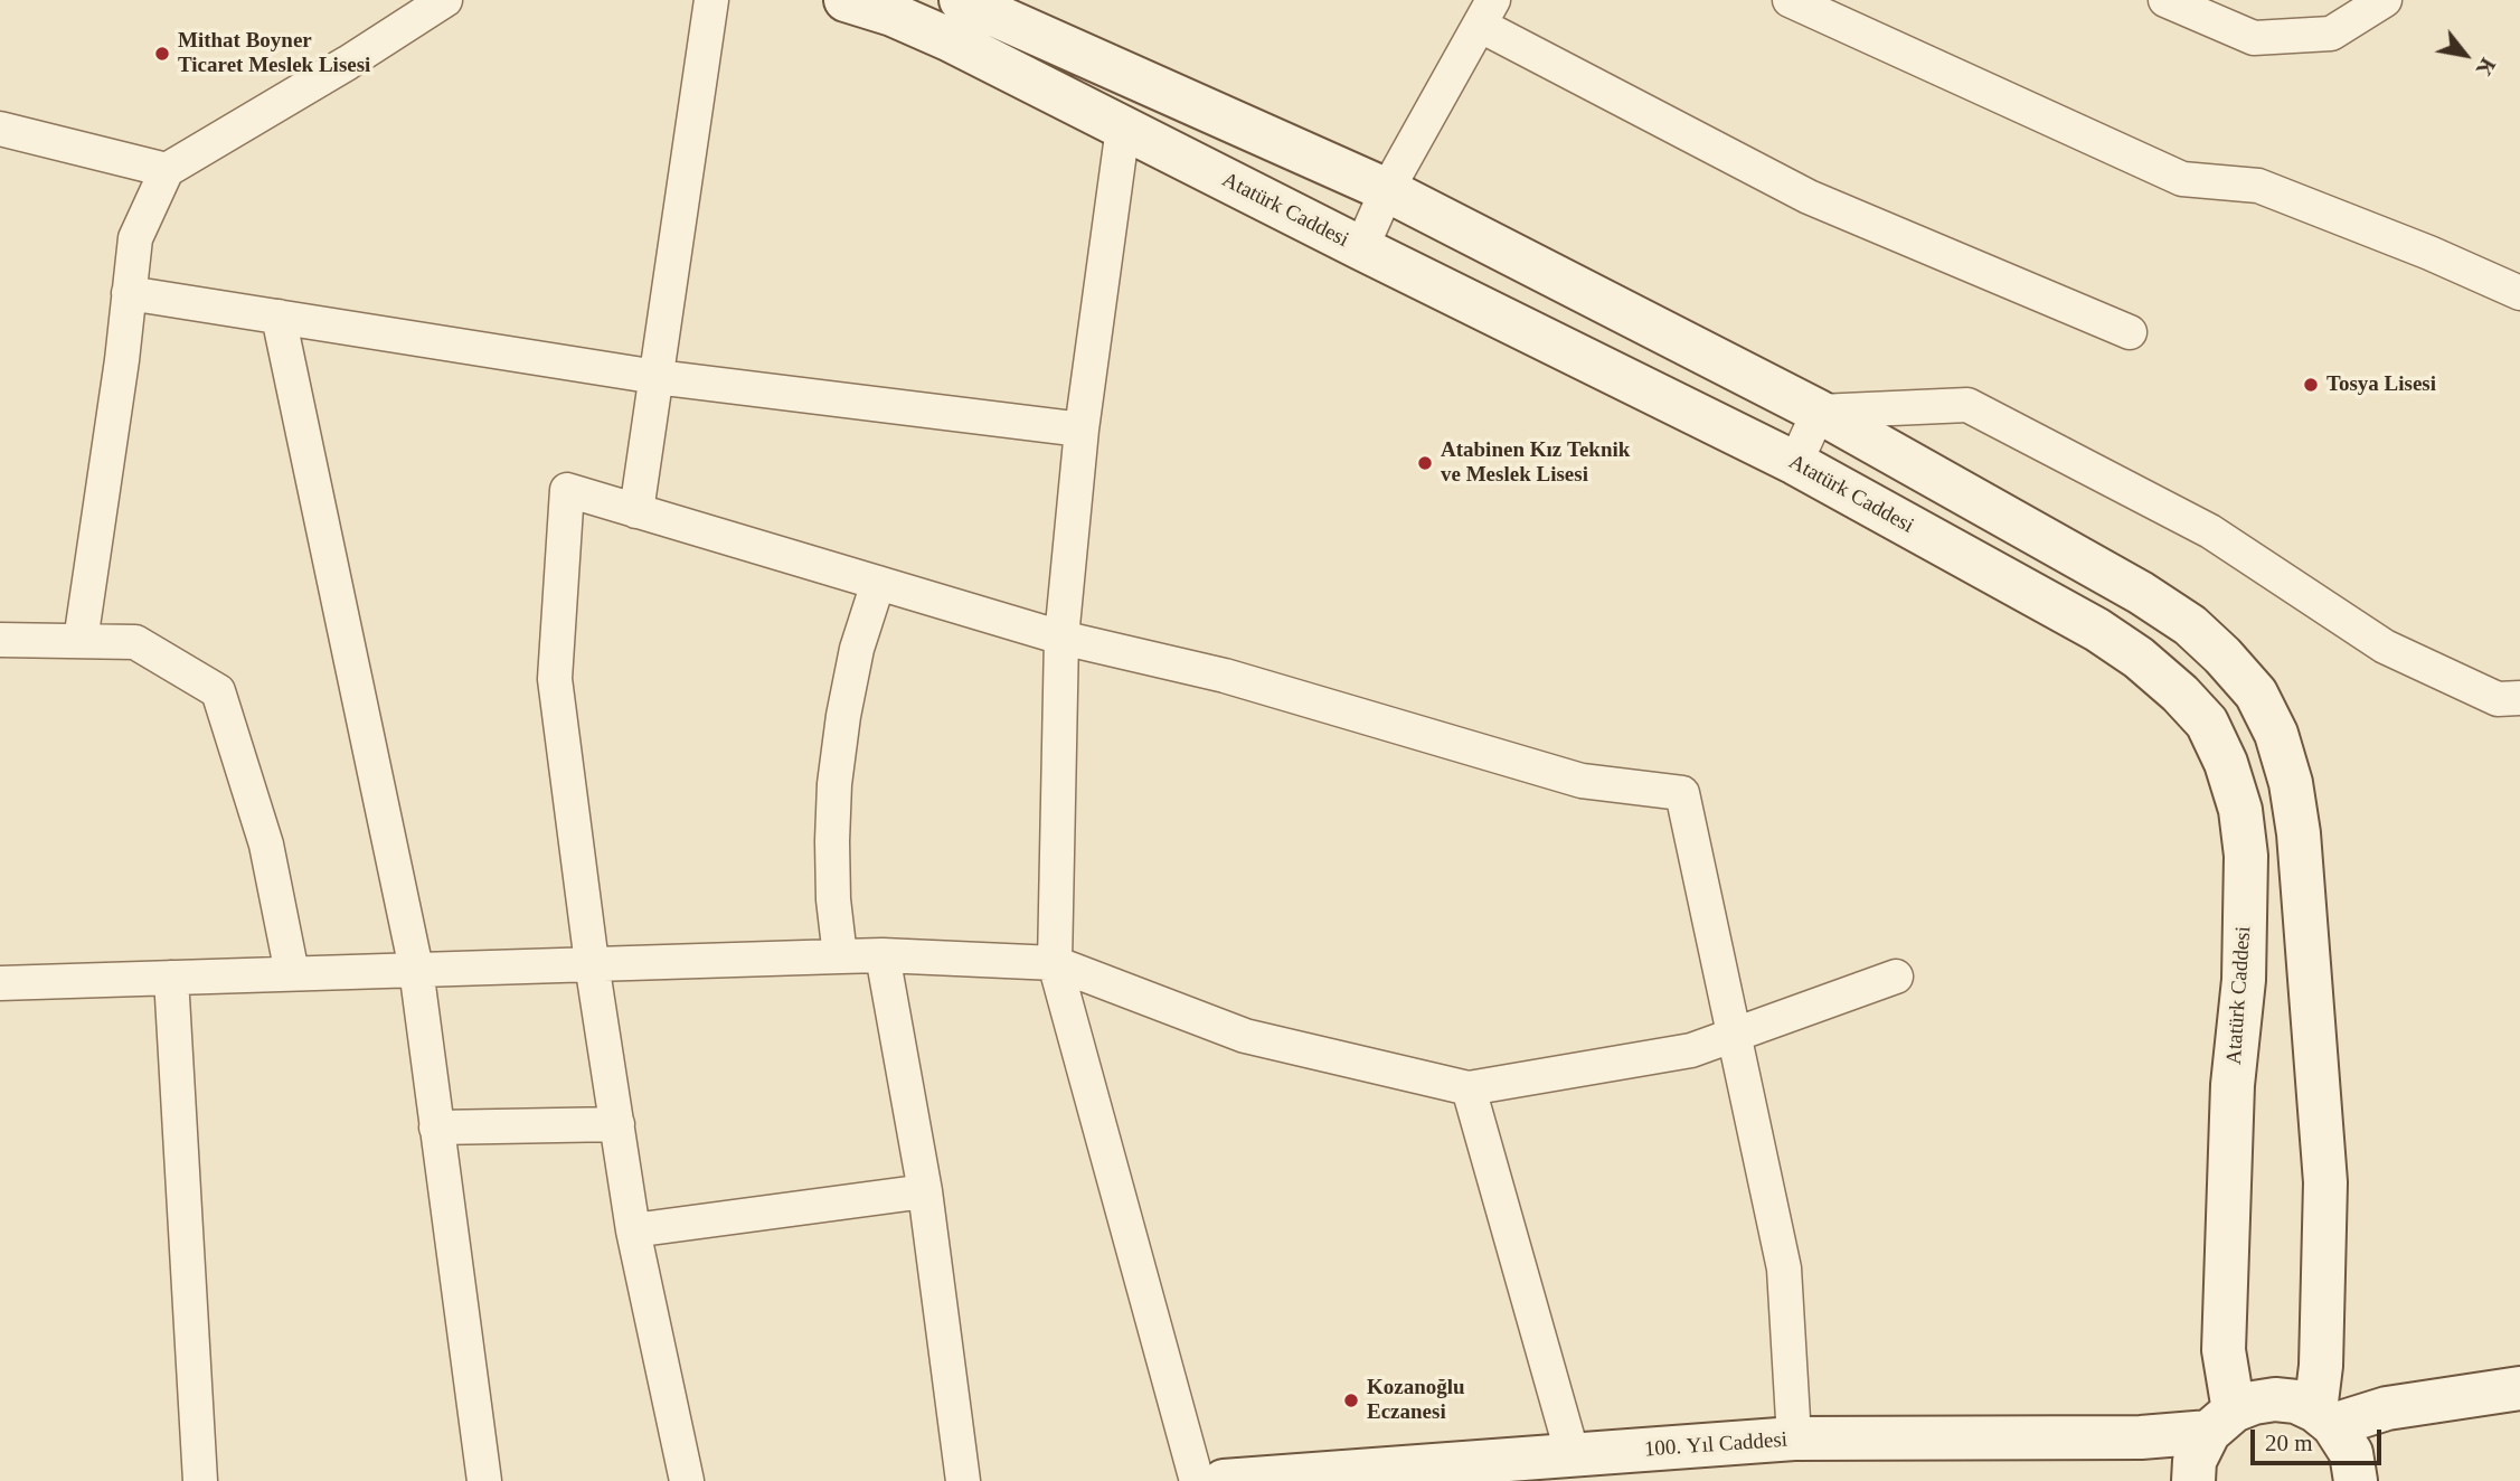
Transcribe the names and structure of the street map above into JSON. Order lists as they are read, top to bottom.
{
  "streets": {
    "main road": ["Atatürk Caddesi", "100. Yıl Caddesi"]
  },
  "crossings": [
    ["Atatürk Caddesi", "100. Yıl Caddesi"]
  ],
  "places": [
    "Mithat Boyner Ticaret Meslek Lisesi",
    "Tosya Lisesi",
    "Atabinen Kız Teknik ve Meslek Lisesi",
    "Kozanoğlu Eczanesi"
  ],
  "scale_bar": "20 m",
  "north": "bottom right"
}
